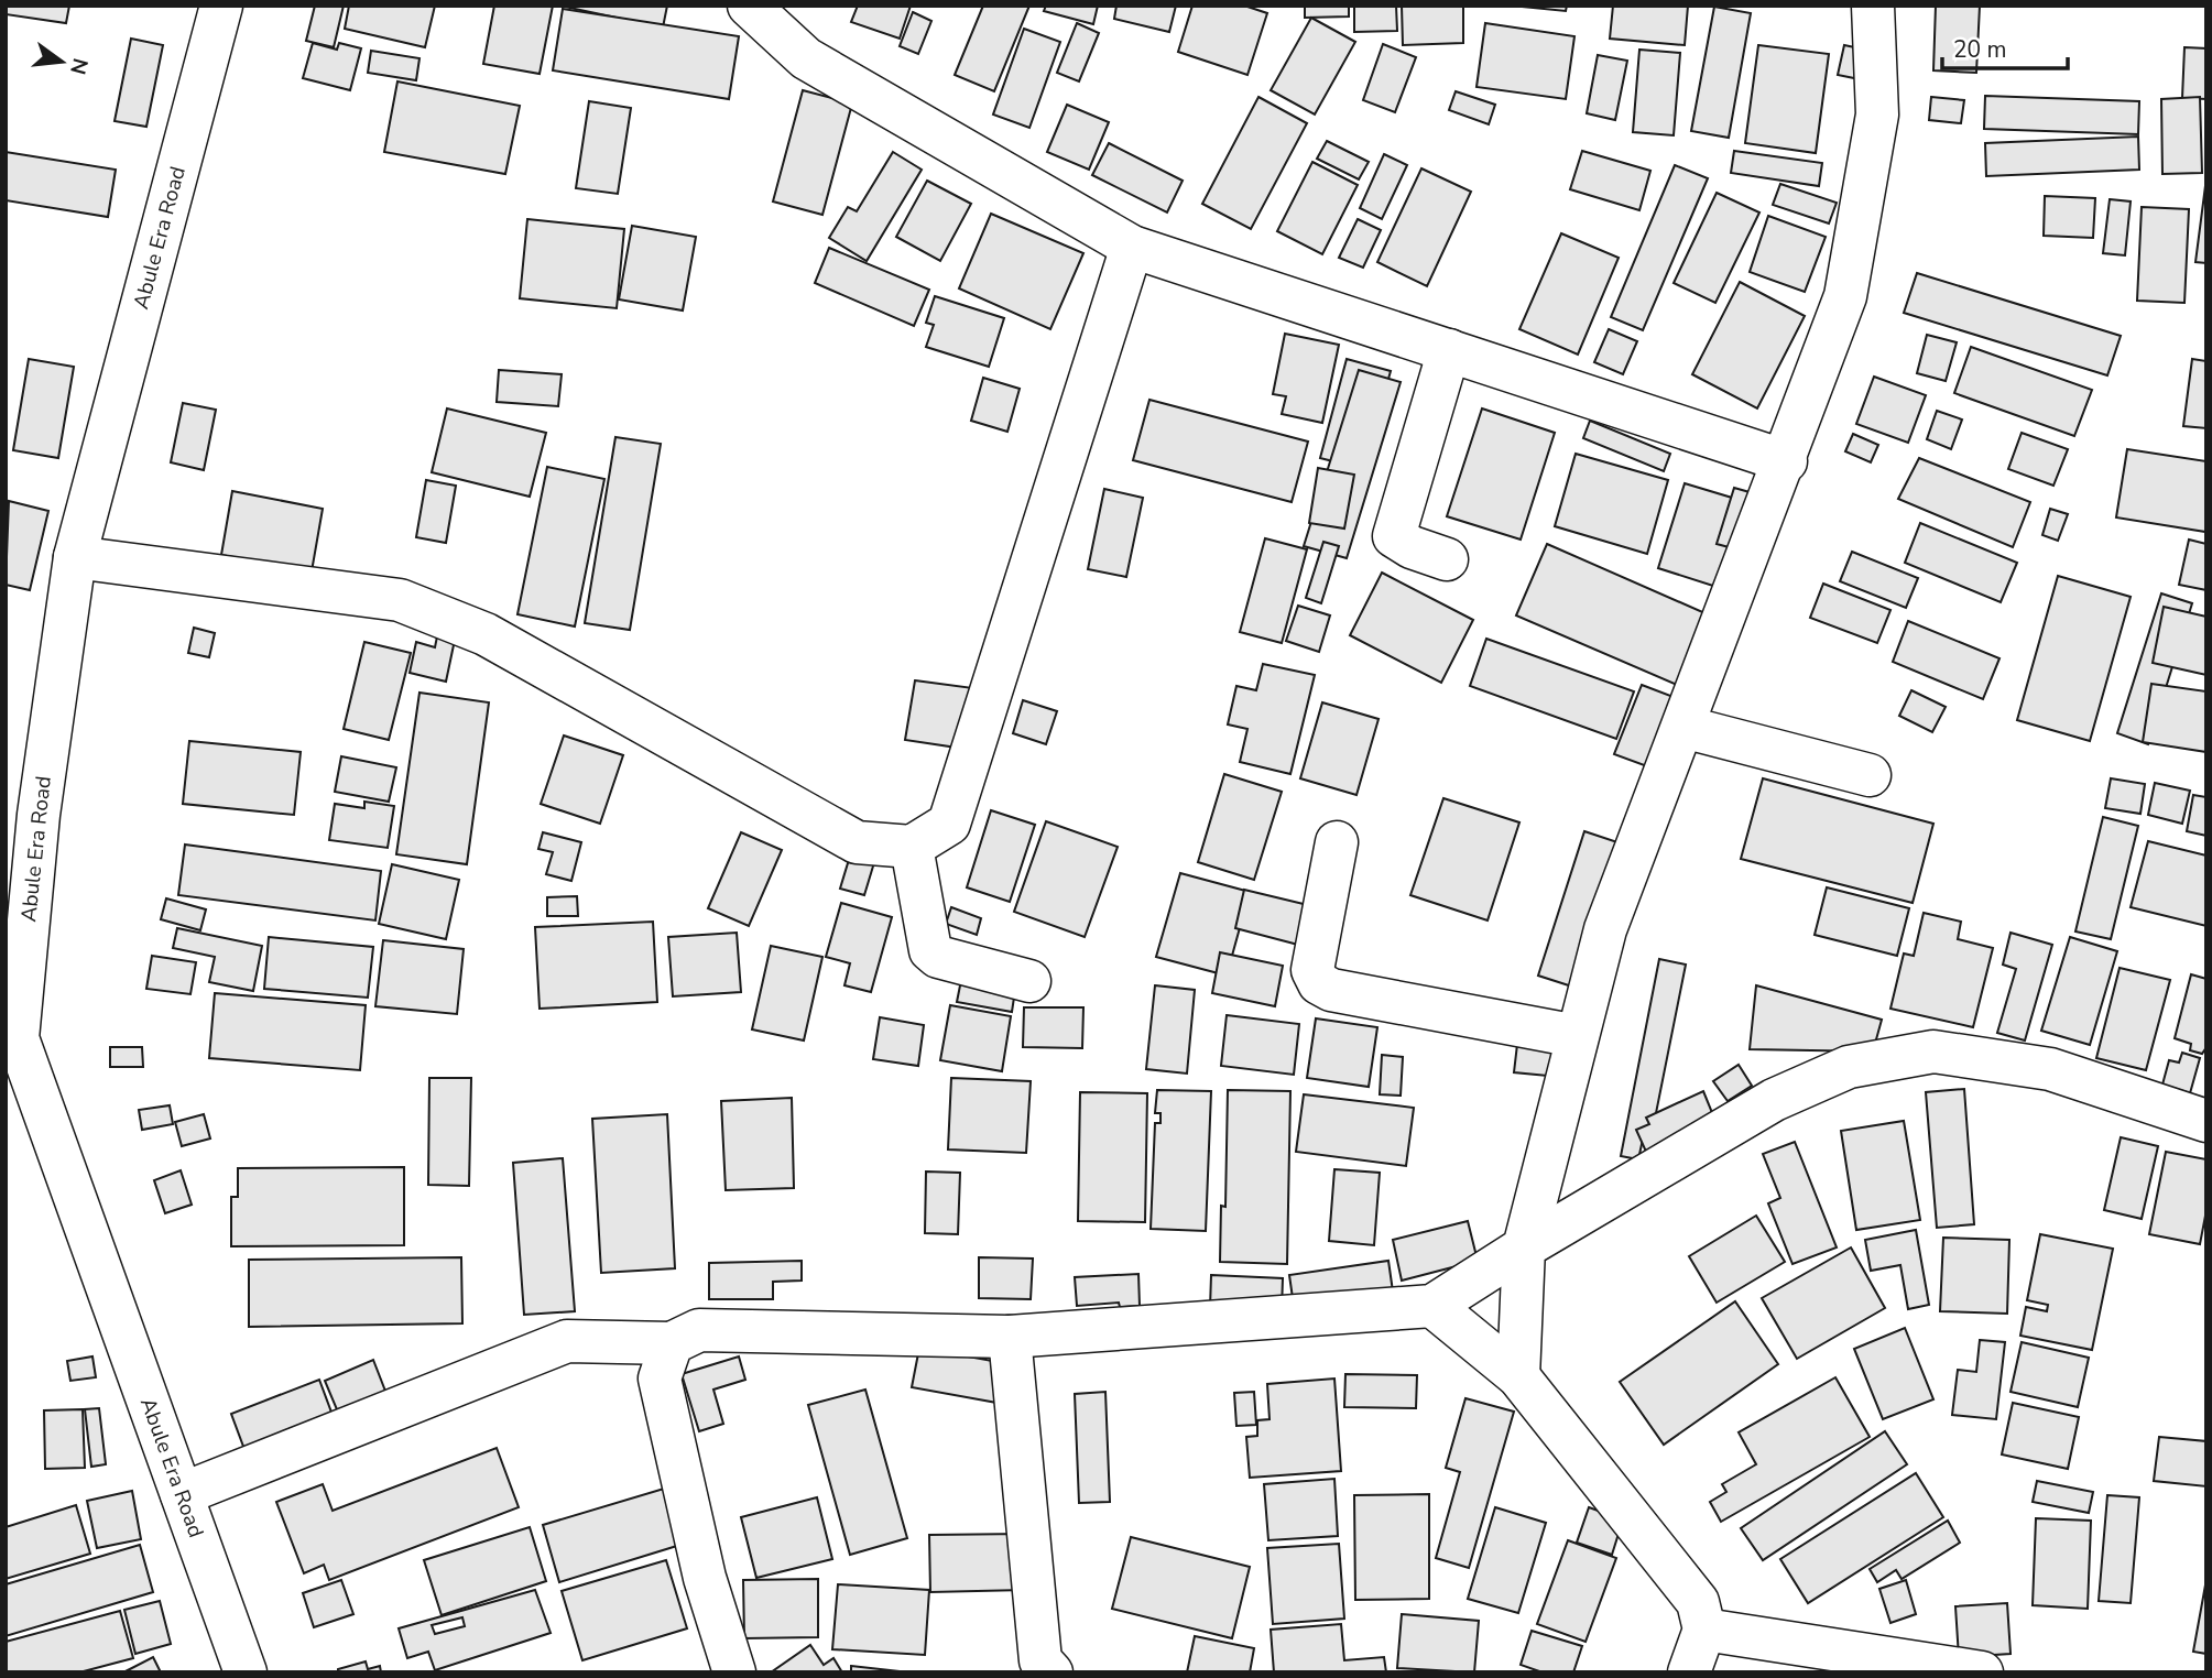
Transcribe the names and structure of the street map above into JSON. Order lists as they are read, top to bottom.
{
  "streets": {
    "street": ["Abule Era Road"]
  },
  "scale_bar": "20 m",
  "north": "right"
}
